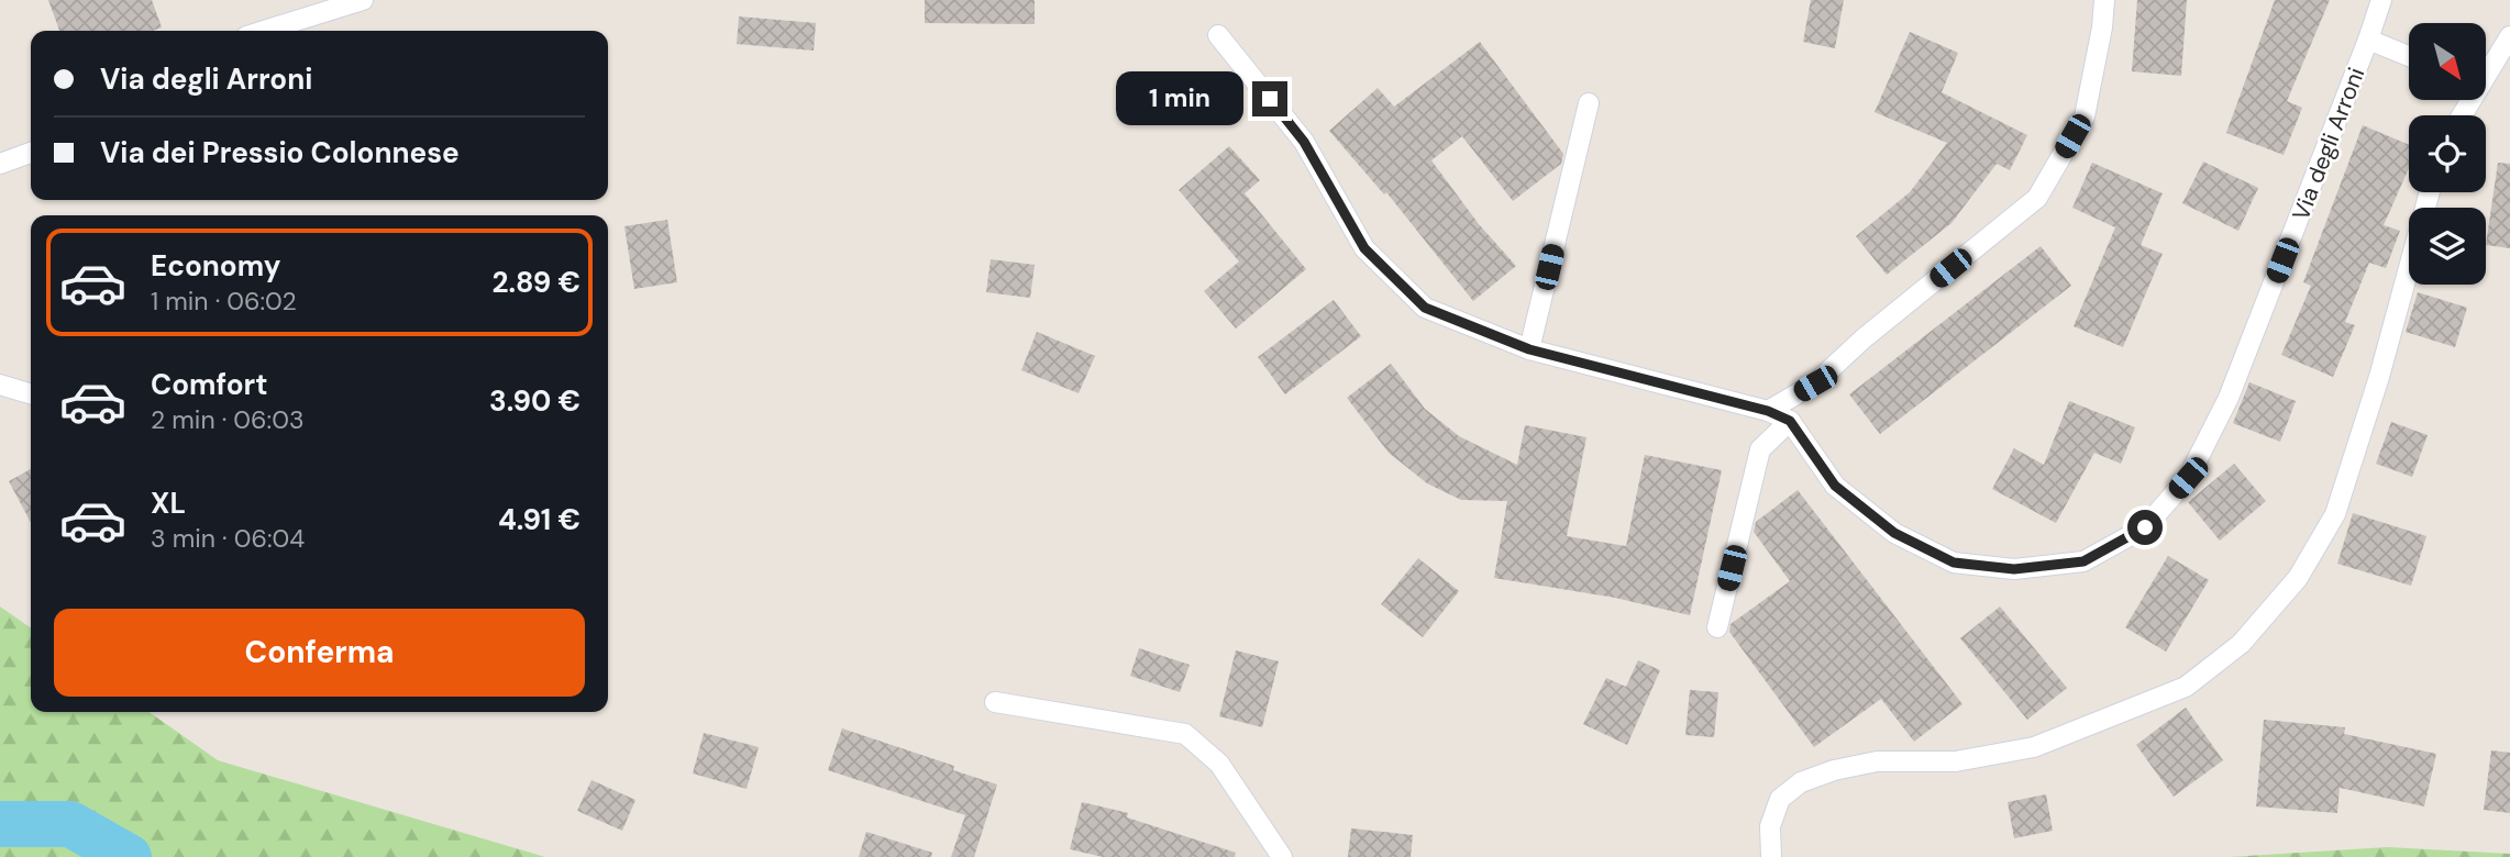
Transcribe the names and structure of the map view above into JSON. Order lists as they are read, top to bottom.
{
  "streets": {
    "street": ["Via degli Arroni"]
  },
  "north": "bottom right",
  "page": {
    "banner": ["Via degli Arroni", "Via dei Pressio Colonnese"],
    "bubble": "1 min",
    "list": [
      {
        "name": "Economy",
        "note": "1 min · 06:02",
        "value": "2.89 €"
      },
      {
        "name": "Comfort",
        "note": "2 min · 06:03",
        "value": "3.90 €"
      },
      {
        "name": "XL",
        "note": "3 min · 06:04",
        "value": "4.91 €"
      }
    ],
    "buttons": "Conferma"
  }
}
